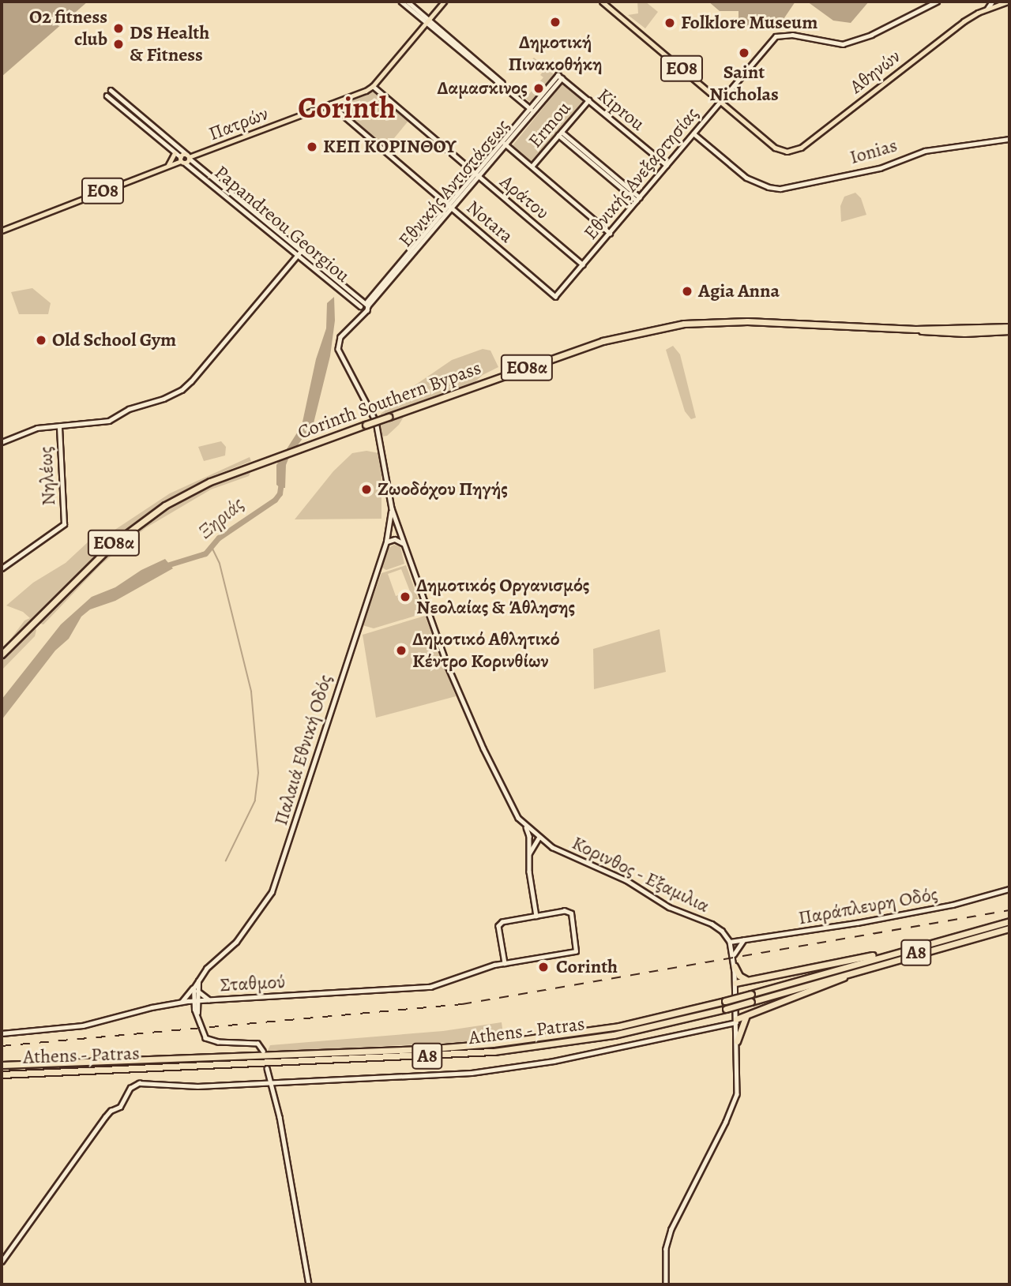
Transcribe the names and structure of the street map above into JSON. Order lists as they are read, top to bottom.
{
  "streets": {
    "highway": [
      "ΕΟ8α",
      "Corinth Southern Bypass",
      "Α8",
      "Athens - Patras"
    ],
    "main road": ["ΕΟ8", "Αθηνών", "Πατρών"],
    "street": [
      "Kiprou",
      "Ermou",
      "Ionias",
      "Εθνικής Ανεξαρτησίας",
      "Εθνικής Αντιστάσεως",
      "Αράτου",
      "Notara",
      "Papandreou Georgiou",
      "Νηλέως",
      "Παλαιά Εθνική Οδός",
      "Κορινθος - Εξαμιλια",
      "Παράπλευρη Οδός",
      "Σταθμού"
    ]
  },
  "crossings": [
    ["ΕΟ8", "Αθηνών"],
    ["ΕΟ8", "Πατρών"],
    ["ΕΟ8", "Εθνικής Ανεξαρτησίας"],
    ["ΕΟ8", "Αράτου"],
    ["ΕΟ8", "Notara"],
    ["ΕΟ8", "Papandreou Georgiou"],
    ["Αθηνών", "Εθνικής Ανεξαρτησίας"],
    ["Kiprou", "Ermou"],
    ["Kiprou", "Εθνικής Ανεξαρτησίας"],
    ["Kiprou", "Εθνικής Αντιστάσεως"],
    ["Πατρών", "Notara"],
    ["Πατρών", "Papandreou Georgiou"],
    ["Ionias", "Εθνικής Ανεξαρτησίας"],
    ["Εθνικής Ανεξαρτησίας", "Αράτου"],
    ["Εθνικής Ανεξαρτησίας", "Notara"],
    ["Εθνικής Αντιστάσεως", "Αράτου"],
    ["Εθνικής Αντιστάσεως", "Notara"],
    ["Εθνικής Αντιστάσεως", "Papandreou Georgiou"],
    ["Εθνικής Αντιστάσεως", "Παλαιά Εθνική Οδός"],
    ["Εθνικής Αντιστάσεως", "Κορινθος - Εξαμιλια"],
    ["Παλαιά Εθνική Οδός", "Κορινθος - Εξαμιλια"],
    ["Παλαιά Εθνική Οδός", "Σταθμού"],
    ["Κορινθος - Εξαμιλια", "Παράπλευρη Οδός"]
  ],
  "districts": ["Corinth"],
  "water": ["Ξηριάς"],
  "places": [
    "Δημοτική Πινακοθήκη",
    "Folklore Museum",
    "O2 fitness club",
    "DS Health & Fitness",
    "Saint Nicholas",
    "Δαμασκινος",
    "ΚΕΠ ΚΟΡΙΝΘΟΥ",
    "Agia Anna",
    "Old School Gym",
    "Ζωοδόχου Πηγής",
    "Δημοτικός Οργανισμός Νεολαίας & Άθλησης",
    "Δημοτικό Αθλητικό Κέντρο Κορινθίων",
    "Corinth"
  ]
}
